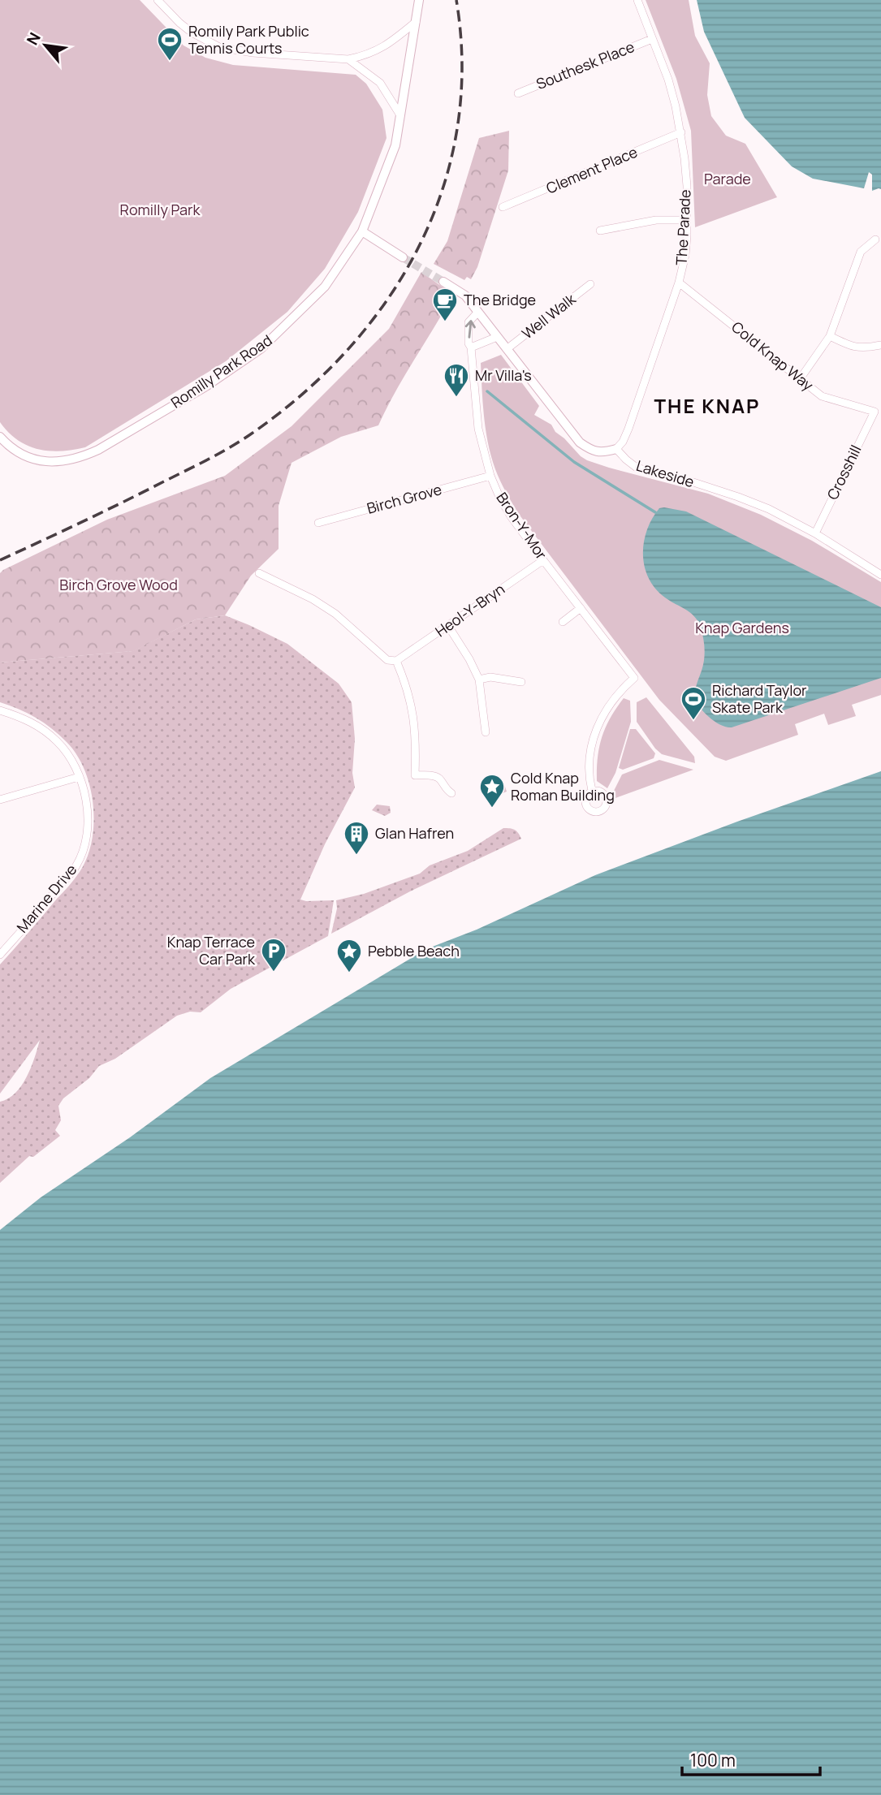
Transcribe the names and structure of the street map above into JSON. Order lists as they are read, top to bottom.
{
  "streets": {
    "street": [
      "Southesk Place",
      "Clement Place",
      "The Parade",
      "Well Walk",
      "Cold Knap Way",
      "Romilly Park Road",
      "Crosshill",
      "Lakeside",
      "Birch Grove",
      "Bron-Y-Mor",
      "Heol-Y-Bryn",
      "Marine Drive"
    ]
  },
  "crossings": [
    ["Southesk Place", "The Parade"],
    ["Clement Place", "The Parade"],
    ["The Parade", "Cold Knap Way"],
    ["The Parade", "Lakeside"],
    ["Cold Knap Way", "Crosshill"],
    ["Crosshill", "Lakeside"],
    ["Birch Grove", "Bron-Y-Mor"],
    ["Bron-Y-Mor", "Heol-Y-Bryn"]
  ],
  "districts": ["THE KNAP"],
  "parks": [
    "Parade",
    "Romilly Park",
    "Birch Grove Wood",
    "Knap Gardens"
  ],
  "places": {
    "sports": ["Romily Park Public Tennis Courts", "Richard Taylor Skate Park"],
    "cafe": ["The Bridge"],
    "restaurant": ["Mr Villa's"],
    "place": ["Cold Knap Roman Building", "Pebble Beach"],
    "building": ["Glan Hafren"],
    "parking": ["Knap Terrace Car Park"]
  },
  "scale_bar": "100 m",
  "north": "top left"
}
